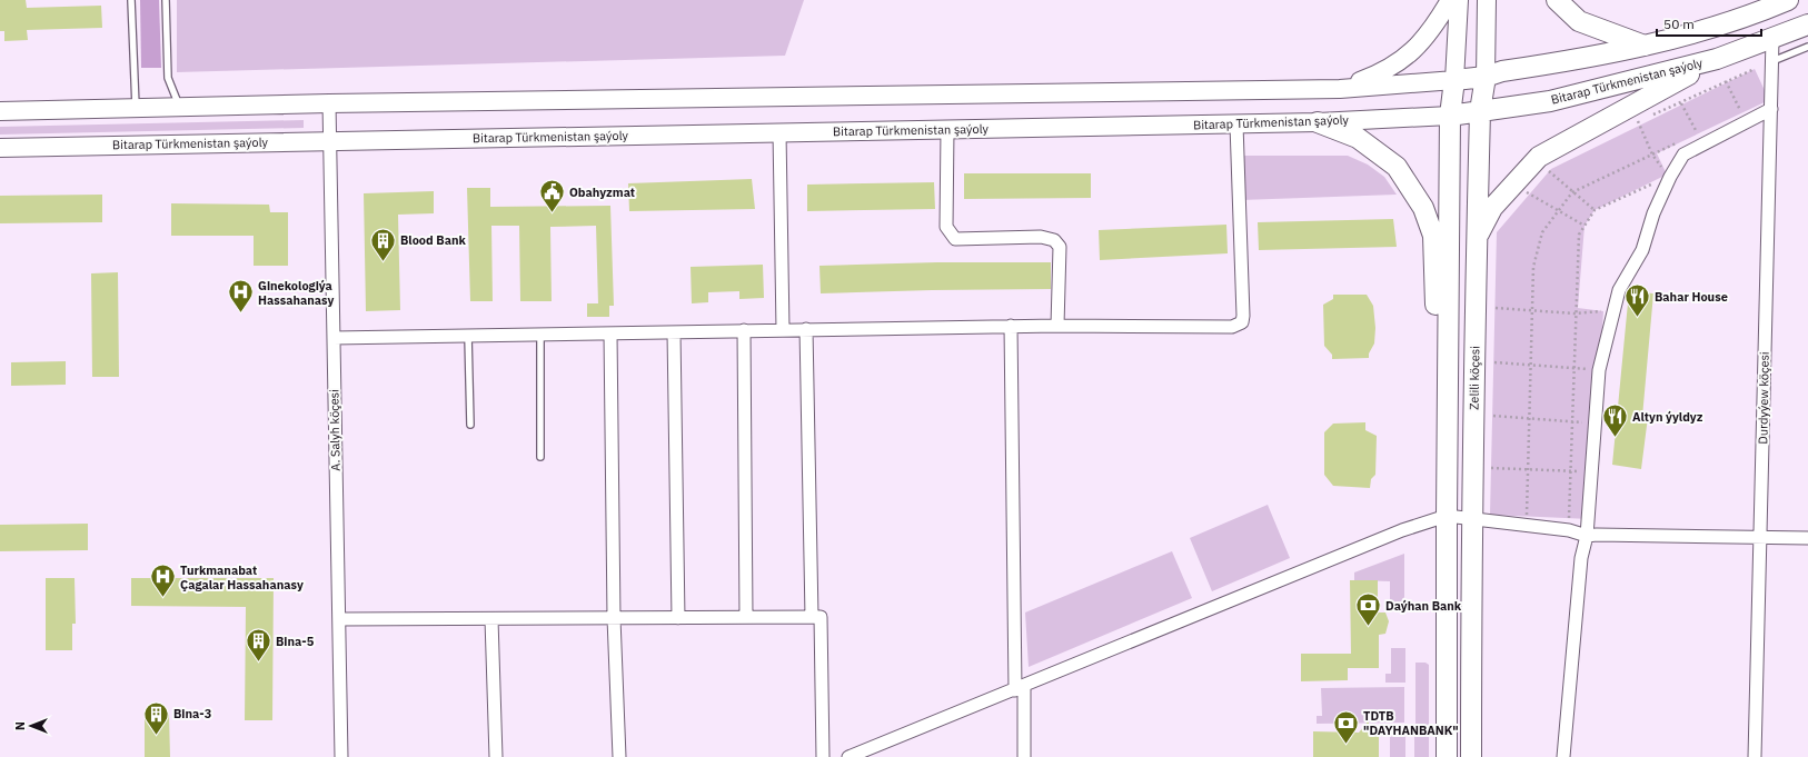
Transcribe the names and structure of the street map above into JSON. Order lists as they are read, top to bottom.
{
  "streets": {
    "main road": ["Bitarap Türkmenistan şaýoly", "Zelili köçesi"],
    "street": ["Durdyýew köçesi", "A. Salyh köçesi"]
  },
  "crossings": [
    ["Bitarap Türkmenistan şaýoly", "Zelili köçesi"],
    ["Bitarap Türkmenistan şaýoly", "Durdyýew köçesi"],
    ["Bitarap Türkmenistan şaýoly", "A. Salyh köçesi"]
  ],
  "places": {
    "public building": ["Obahyzmat"],
    "building": ["Blood Bank", "Bina-5", "Bina-3"],
    "hospital": ["Ginekologiýa Hassahanasy", "Turkmanabat Çagalar Hassahanasy"],
    "restaurant": ["Bahar House", "Altyn ýyldyz"],
    "bank": ["Daýhan Bank", "TDTB \"DAYHANBANK\""]
  },
  "scale_bar": "50 m",
  "north": "left"
}
